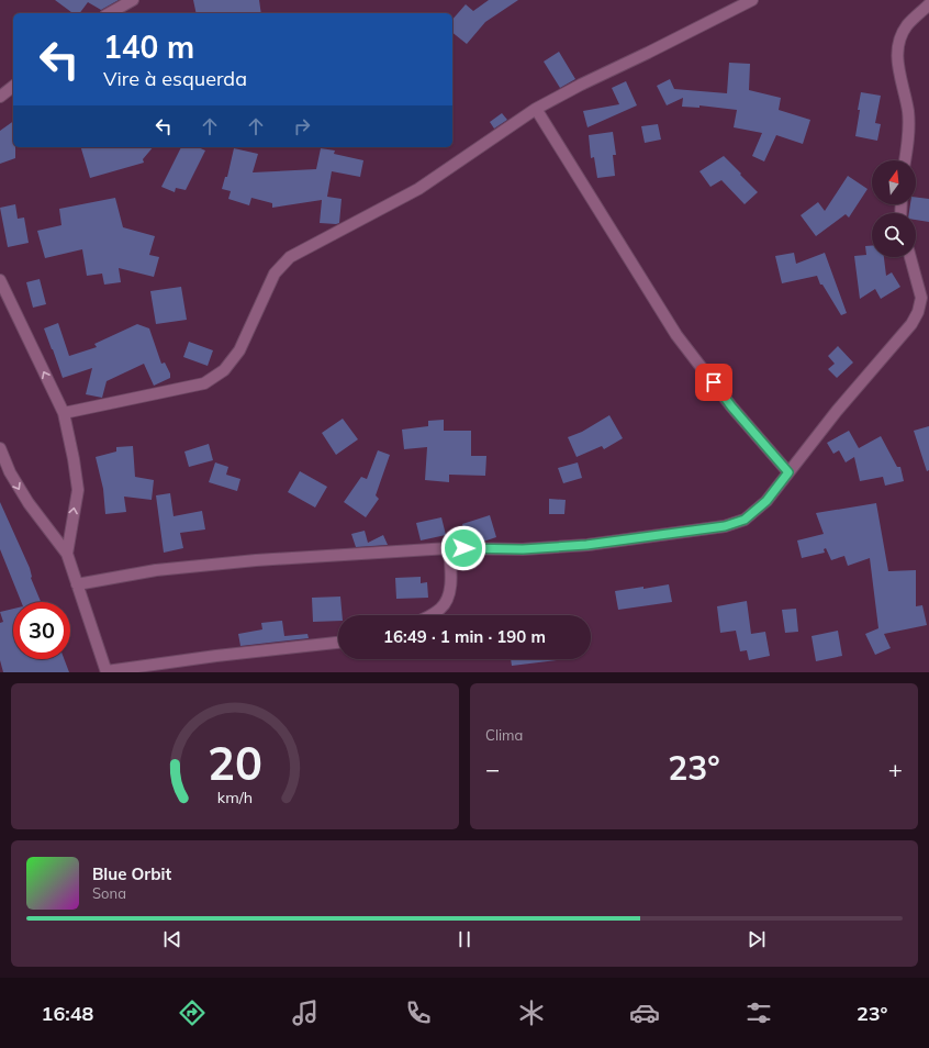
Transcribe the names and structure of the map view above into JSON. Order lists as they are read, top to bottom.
{
  "north": "top",
  "page": {
    "turn": ["140 m", "Vire à esquerda"],
    "limit": "30",
    "trip": "16:49 · 1 min · 190 m",
    "tile": "Clima",
    "heat": ["−", "23°", "+"],
    "song": ["Blue Orbit", "Sona"],
    "tabs": ["16:48", "23°"],
    "gauge": ["20", "km/h"]
  }
}
